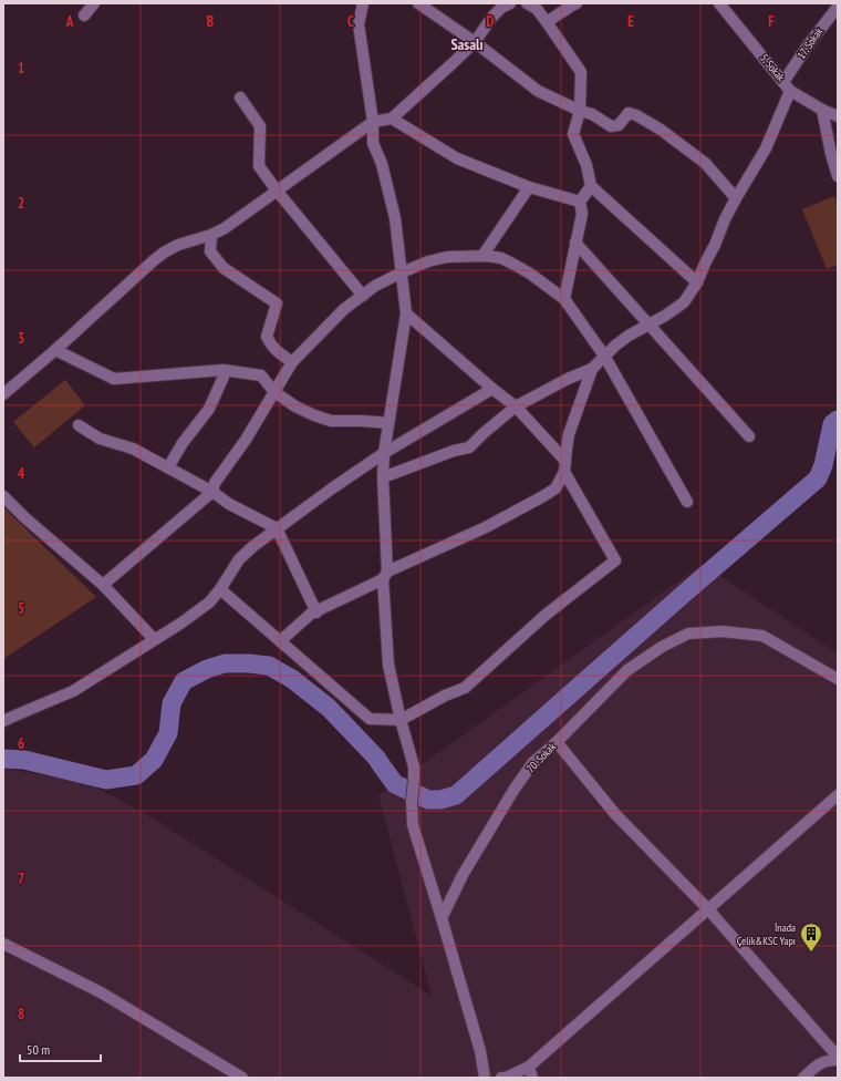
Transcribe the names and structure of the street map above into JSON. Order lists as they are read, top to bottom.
{
  "streets": {
    "street": ["17. Sokak", "5. Sokak", "70. Sokak"]
  },
  "crossings": [
    ["17. Sokak", "5. Sokak"]
  ],
  "districts": ["Sasalı"],
  "places": {
    "building": ["İnada Çelik&KSC Yapı"]
  },
  "scale_bar": "50 m",
  "grid": {
    "columns": [
      "A",
      "B",
      "C",
      "D",
      "E",
      "F"
    ],
    "rows": [
      "1",
      "2",
      "3",
      "4",
      "5",
      "6",
      "7",
      "8"
    ]
  }
}
